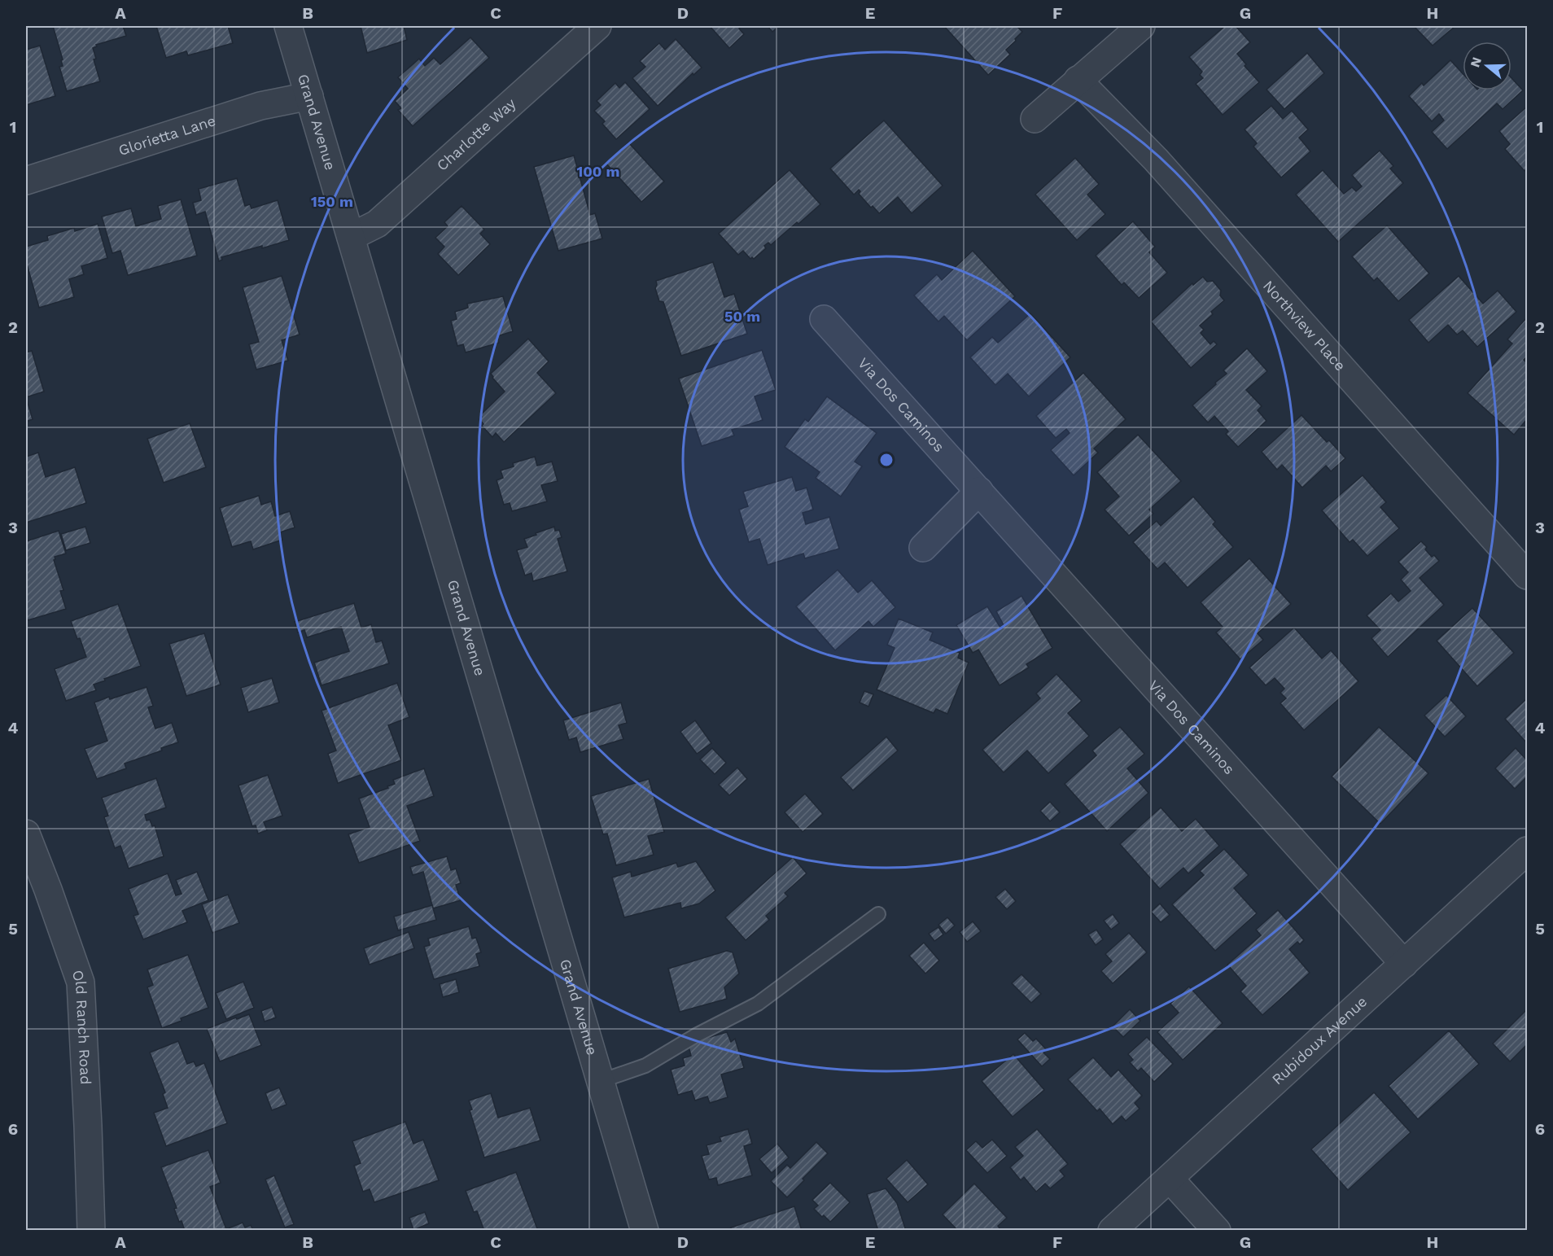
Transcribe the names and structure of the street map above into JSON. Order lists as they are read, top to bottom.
{
  "streets": {
    "street": [
      "Grand Avenue",
      "Charlotte Way",
      "Glorietta Lane",
      "Northview Place",
      "Via Dos Caminos",
      "Old Ranch Road",
      "Rubidoux Avenue"
    ]
  },
  "crossings": [
    ["Grand Avenue", "Charlotte Way"],
    ["Grand Avenue", "Glorietta Lane"],
    ["Via Dos Caminos", "Rubidoux Avenue"]
  ],
  "north": "left",
  "grid": {
    "columns": [
      "A",
      "B",
      "C",
      "D",
      "E",
      "F",
      "G",
      "H"
    ],
    "rows": [
      "1",
      "2",
      "3",
      "4",
      "5",
      "6"
    ]
  },
  "rings": ["100 m", "150 m", "50 m"]
}
